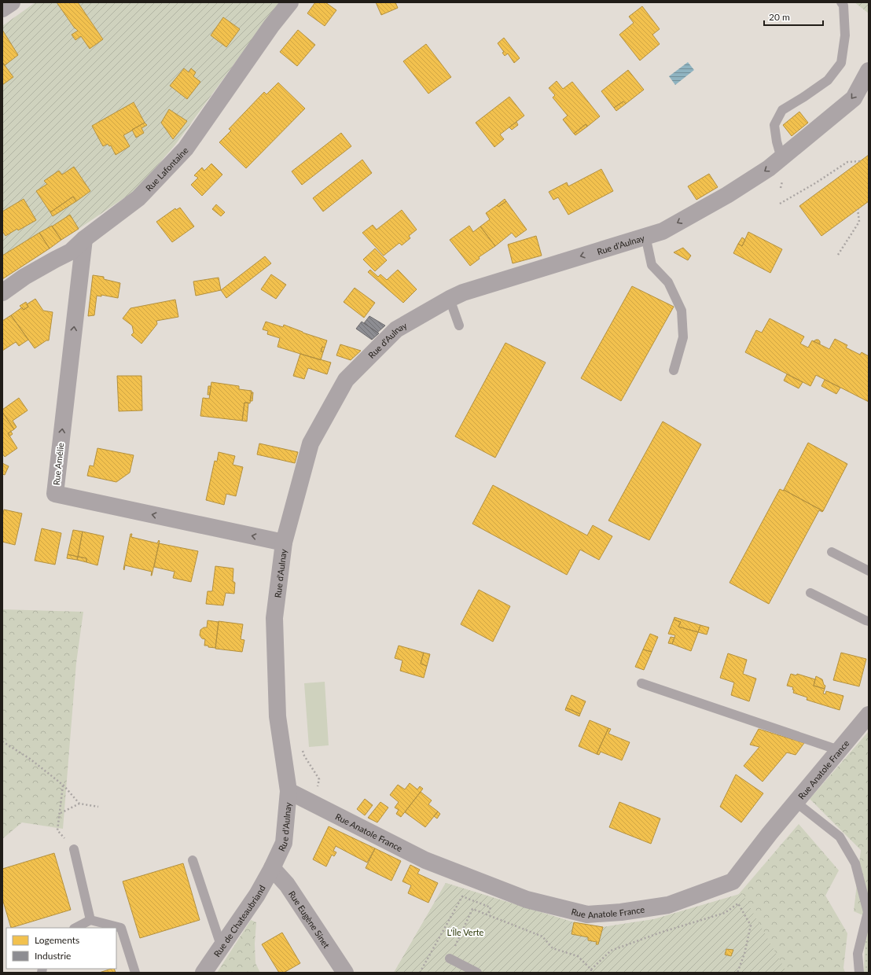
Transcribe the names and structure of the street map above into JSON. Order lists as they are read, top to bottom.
{
  "streets": {
    "street": [
      "Rue Lafontaine",
      "Rue d'Aulnay",
      "Rue Amélie",
      "Rue Anatole France",
      "Rue Eugène Sinet",
      "Rue de Chateaubriand"
    ]
  },
  "crossings": [
    ["Rue Lafontaine", "Rue Amélie"],
    ["Rue d'Aulnay", "Rue Amélie"],
    ["Rue d'Aulnay", "Rue Anatole France"],
    ["Rue d'Aulnay", "Rue Eugène Sinet"],
    ["Rue d'Aulnay", "Rue de Chateaubriand"],
    ["Rue Eugène Sinet", "Rue de Chateaubriand"]
  ],
  "one_way": ["Rue d'Aulnay"],
  "parks": ["L'Île Verte"],
  "legend": ["Logements", "Industrie"],
  "scale_bar": "20 m"
}
